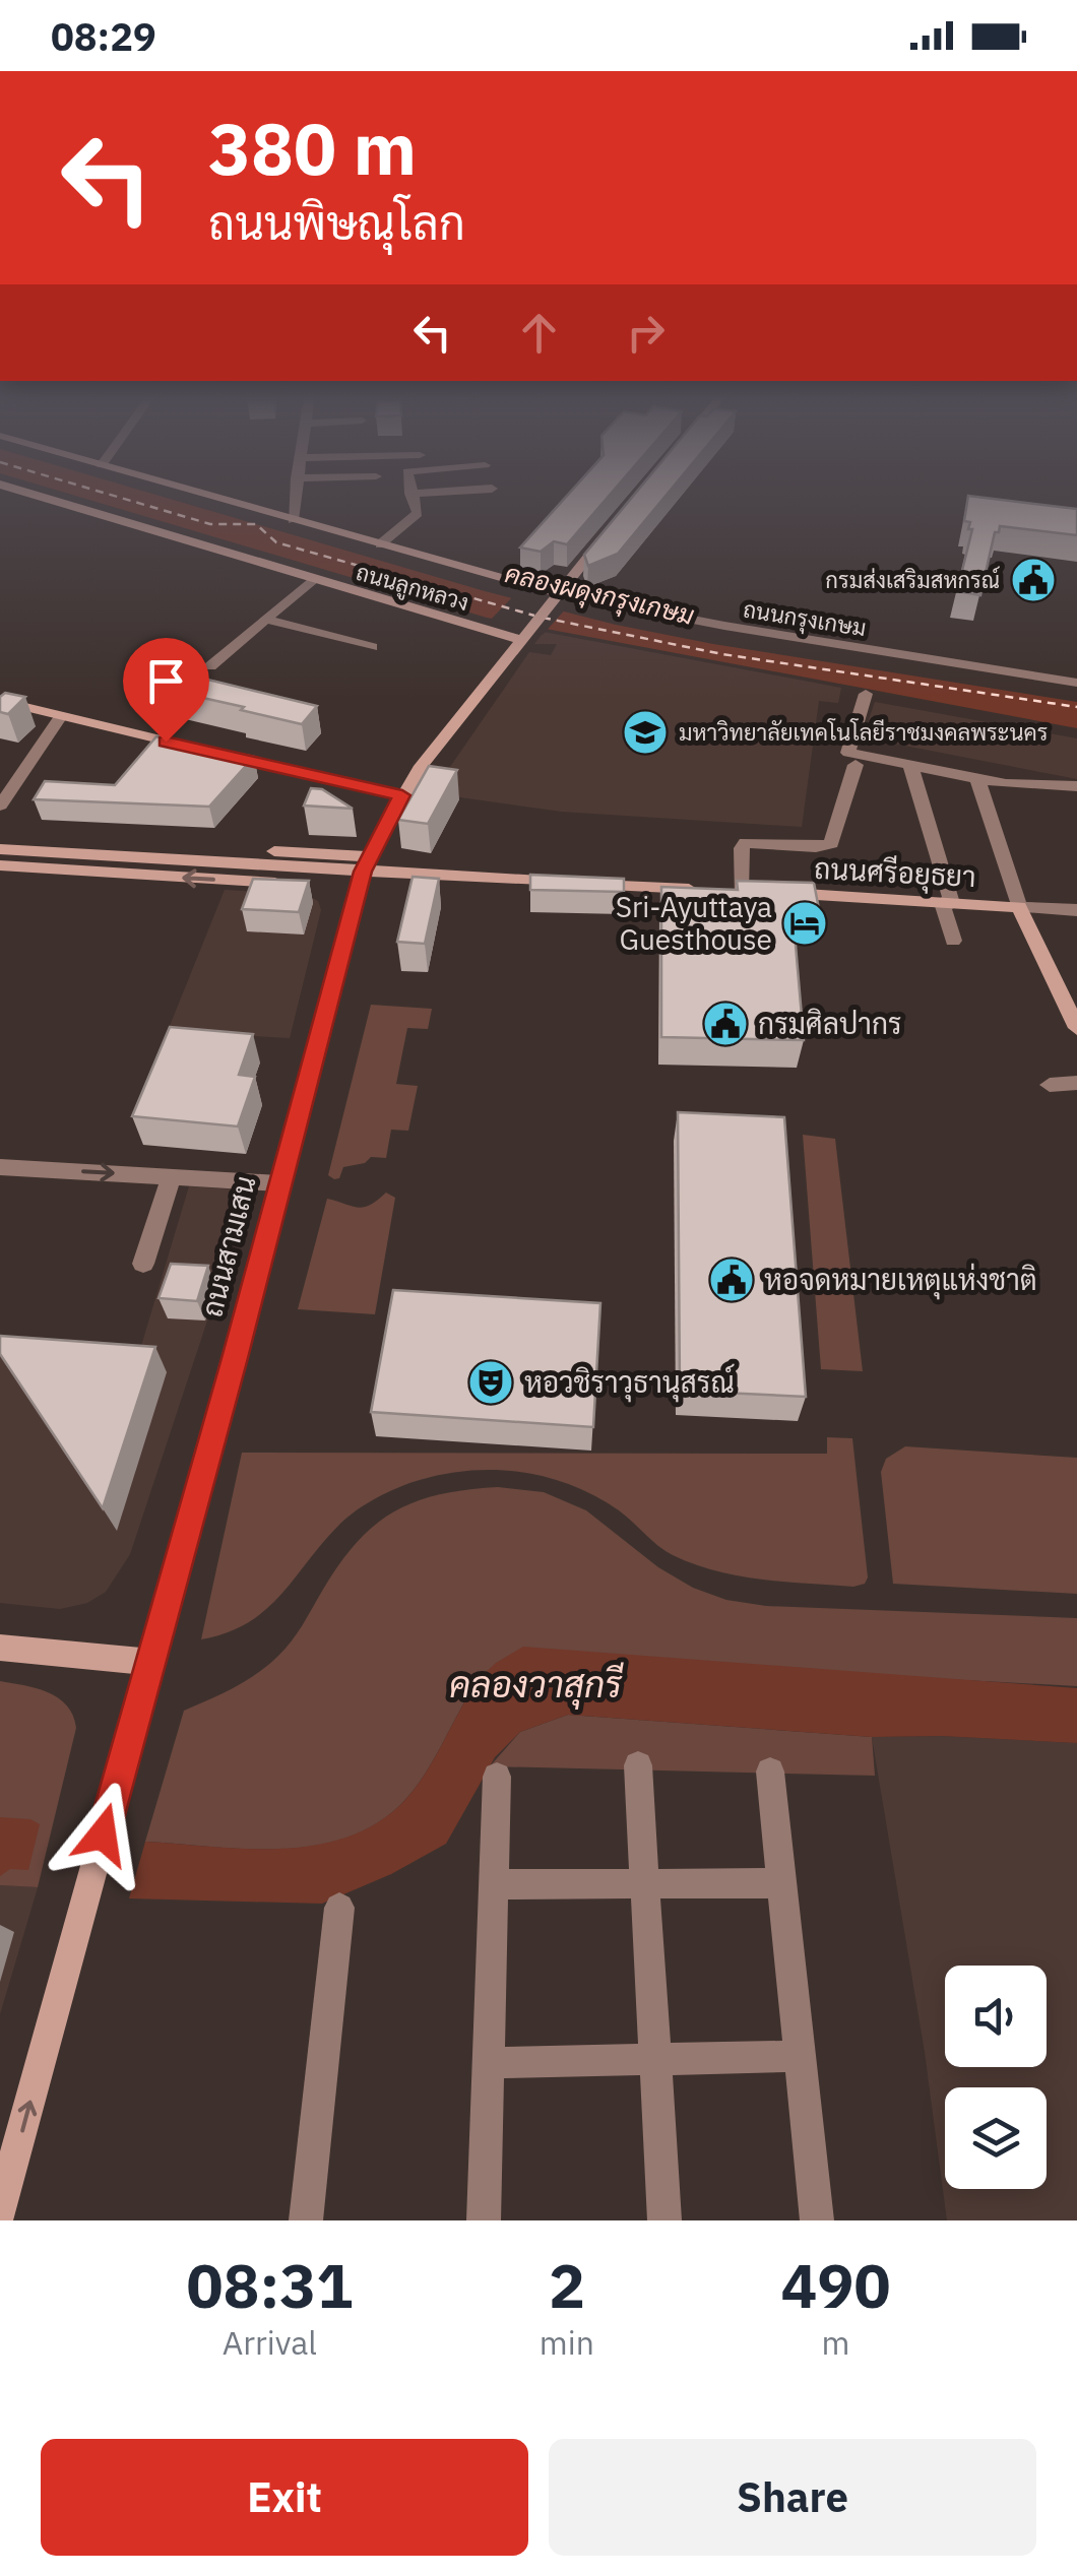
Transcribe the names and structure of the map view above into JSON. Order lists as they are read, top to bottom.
{
  "streets": {
    "main road": [
      "ถนนลูกหลวง",
      "ถนนกรุงเกษม",
      "ถนนศรีอยุธยา",
      "ถนนสามเสน"
    ]
  },
  "crossings": [
    ["ถนนลูกหลวง", "ถนนสามเสน"],
    ["ถนนกรุงเกษม", "ถนนสามเสน"]
  ],
  "water": ["คลองผดุงกรุงเกษม", "คลองวาสุกรี"],
  "places": {
    "public building": ["กรมส่งเสริมสหกรณ์", "กรมศิลปากร", "หอจดหมายเหตุแห่งชาติ"],
    "school or university": ["มหาวิทยาลัยเทคโนโลยีราชมงคลพระนคร"],
    "hotel": ["Sri-Ayuttaya Guesthouse"],
    "theatre": ["หอวชิราวุธานุสรณ์"]
  },
  "page": {
    "status": "08:29",
    "turn": ["380 m", "ถนนพิษณุโลก"],
    "eta": [
      "08:31",
      "Arrival",
      "2",
      "min",
      "490",
      "m"
    ],
    "buttons": ["Exit", "Share"]
  }
}
